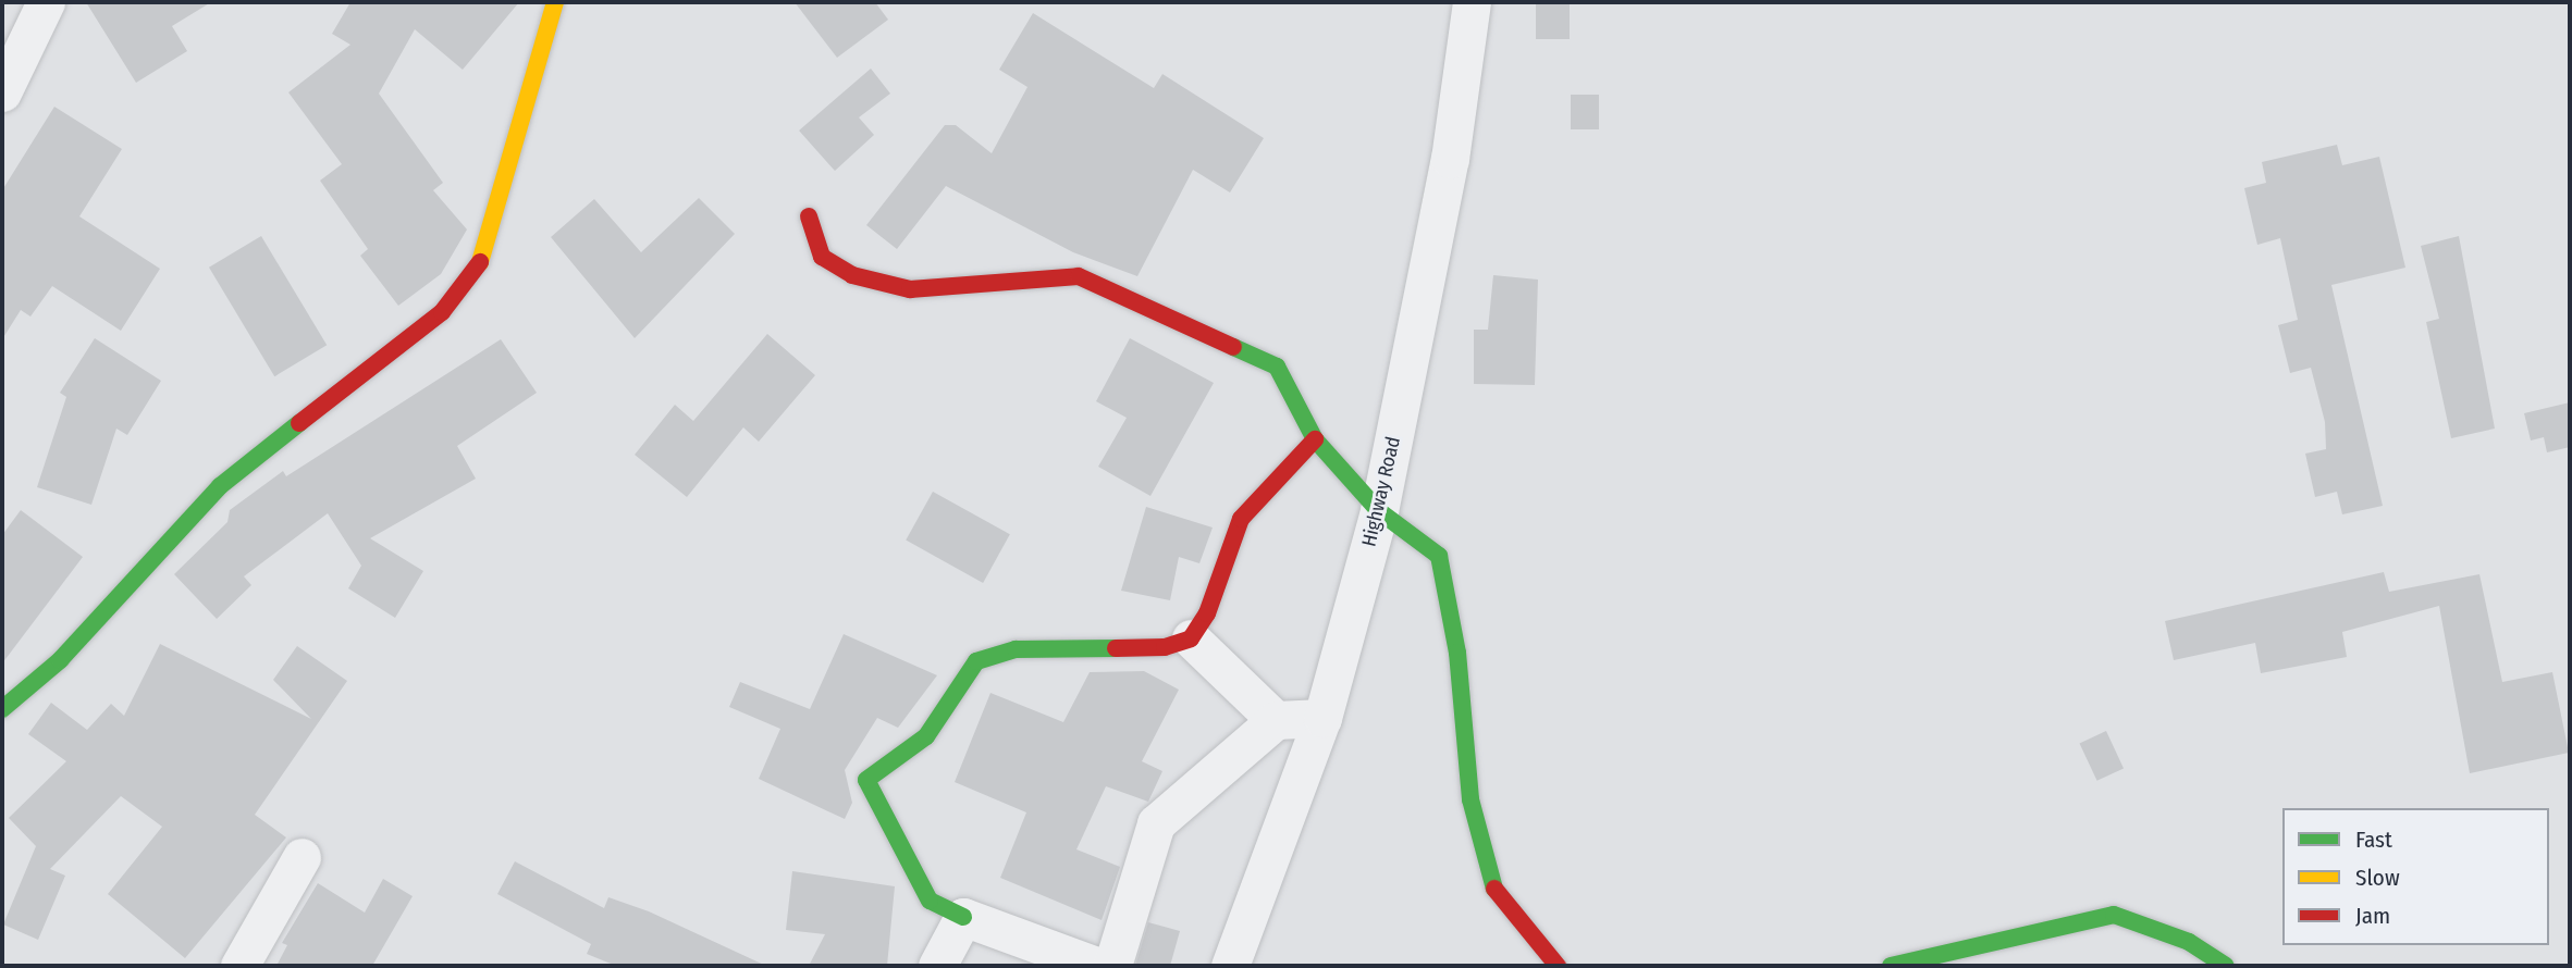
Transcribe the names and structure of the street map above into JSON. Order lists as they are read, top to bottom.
{
  "streets": {
    "street": ["Highway Road"]
  },
  "legend": ["Fast", "Slow", "Jam"]
}
